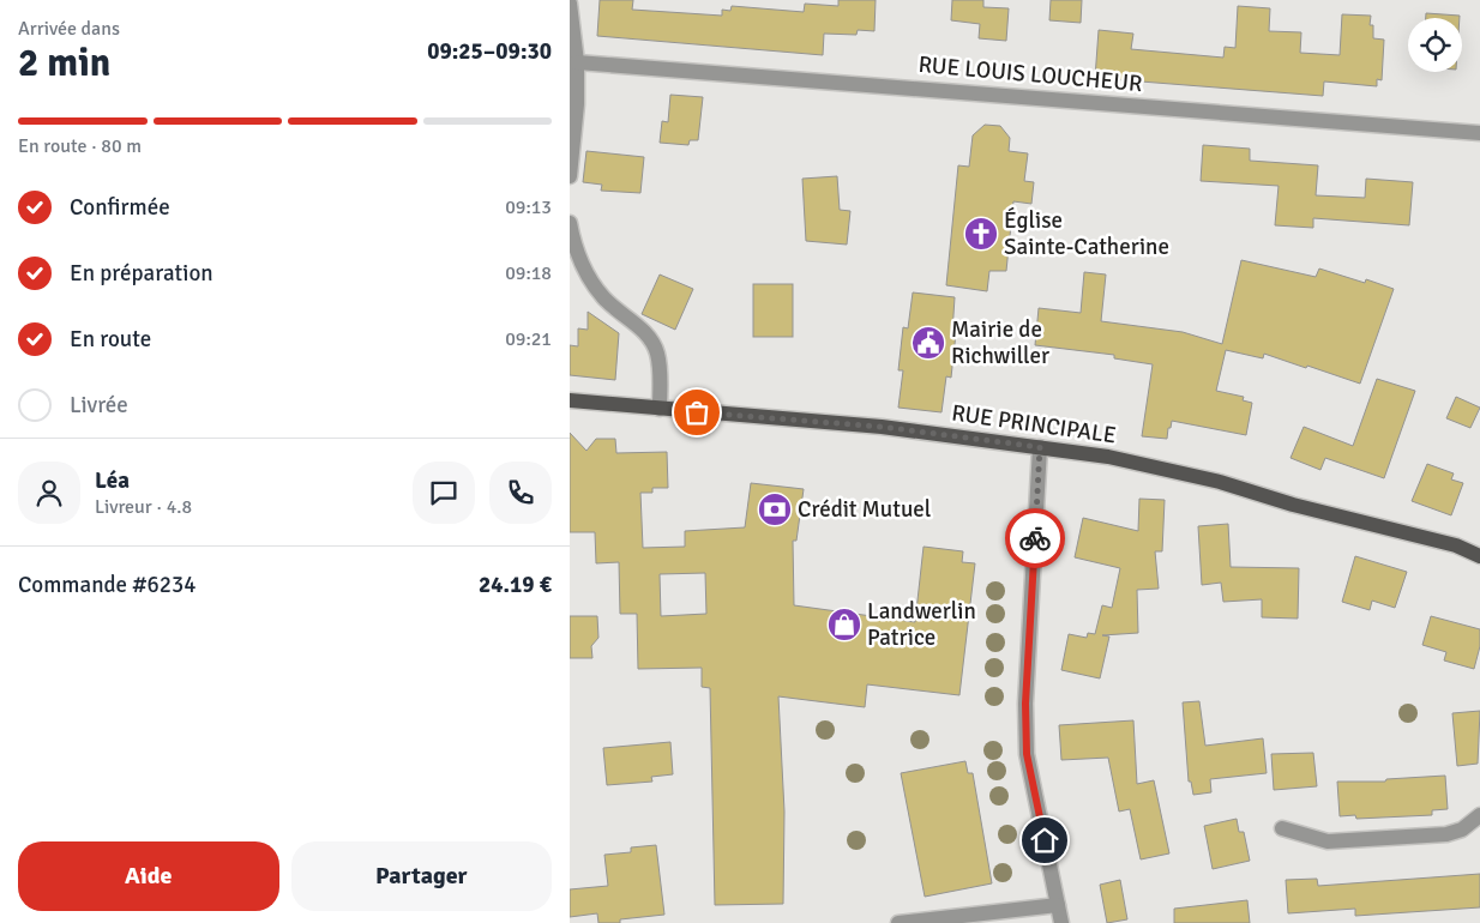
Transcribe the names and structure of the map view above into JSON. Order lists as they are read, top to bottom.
{
  "streets": {
    "main road": ["RUE PRINCIPALE"],
    "street": ["RUE LOUIS LOUCHEUR"]
  },
  "places": {
    "church": ["Église Sainte-Catherine"],
    "public building": ["Mairie de Richwiller"],
    "bank": ["Crédit Mutuel"],
    "shop": ["Landwerlin Patrice"]
  },
  "page": {
    "heading": ["2 min", "Arrivée dans", "09:25–09:30"],
    "panel": [
      "Léa",
      "Livreur · 4.8",
      "Commande #6234",
      "24.19 €"
    ],
    "bar": "En route · 80 m",
    "list": [
      ["Confirmée", "09:13"],
      ["En préparation", "09:18"],
      ["En route", "09:21"],
      "Livrée"
    ],
    "buttons": ["Aide", "Partager"]
  }
}
